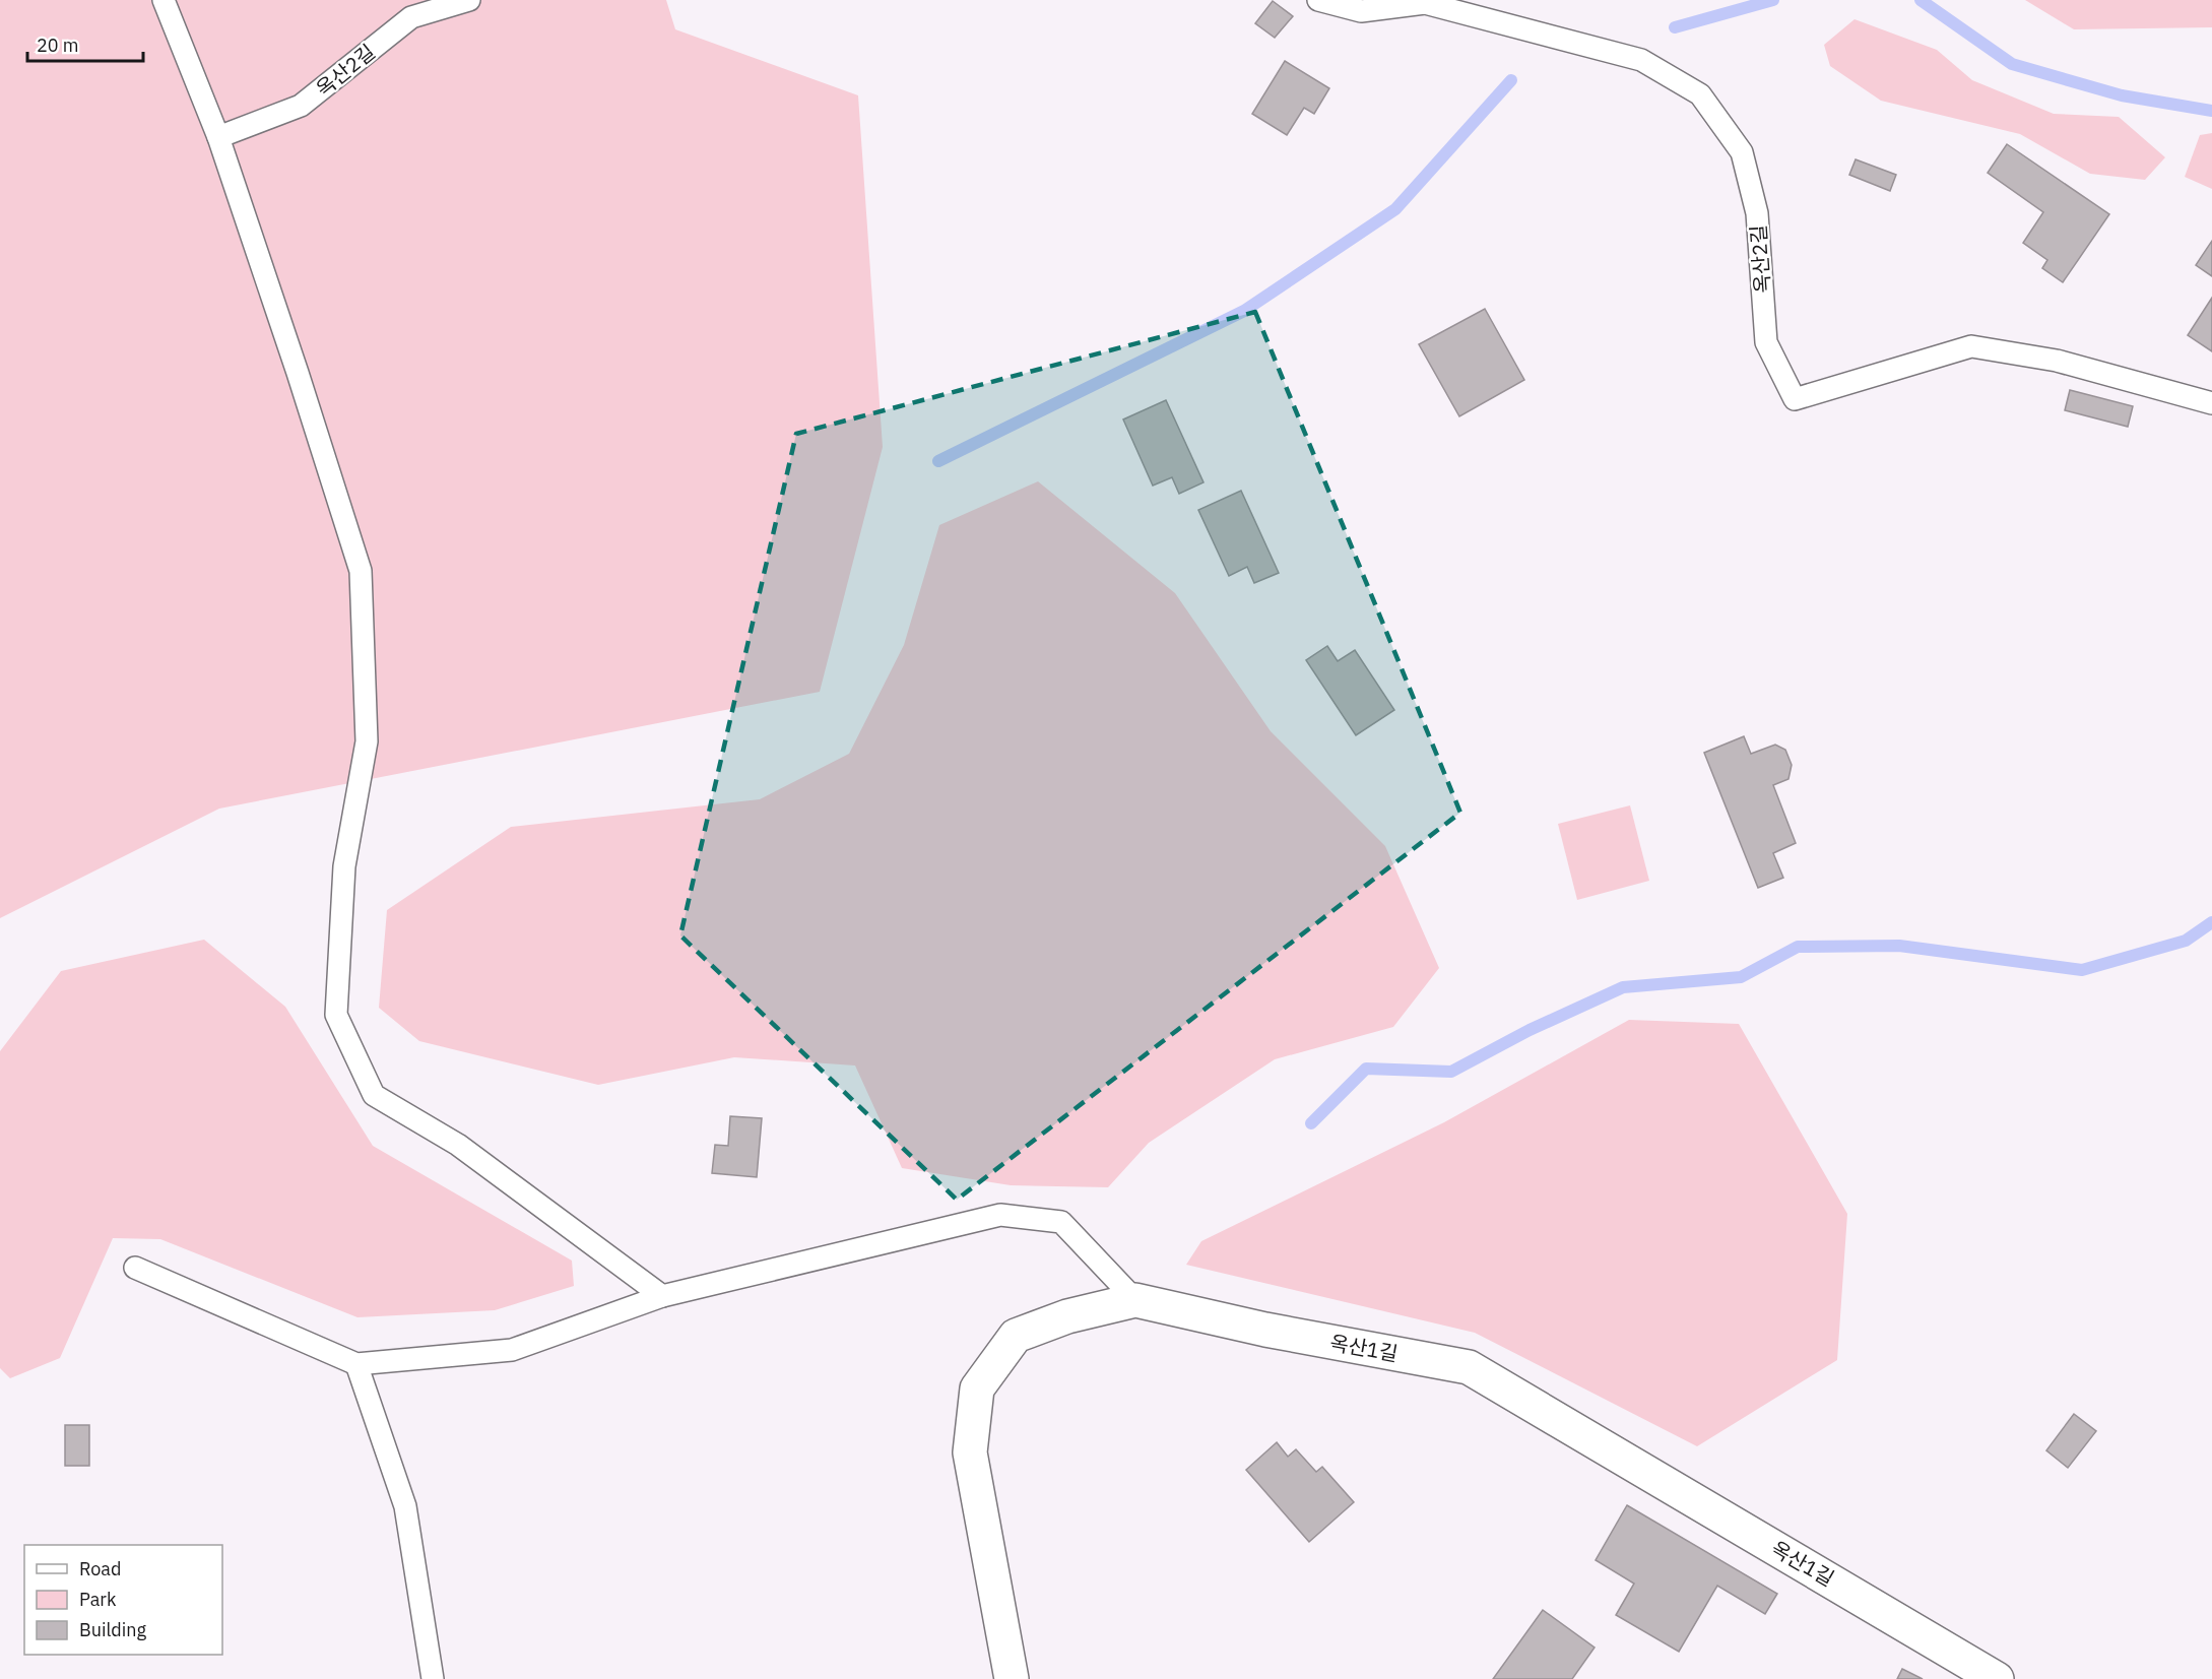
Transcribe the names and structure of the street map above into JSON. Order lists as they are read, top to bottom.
{
  "streets": {
    "street": ["옥산1길"],
    "lane": ["옥산2길"]
  },
  "legend": ["Road", "Park", "Building"],
  "scale_bar": "20 m"
}
